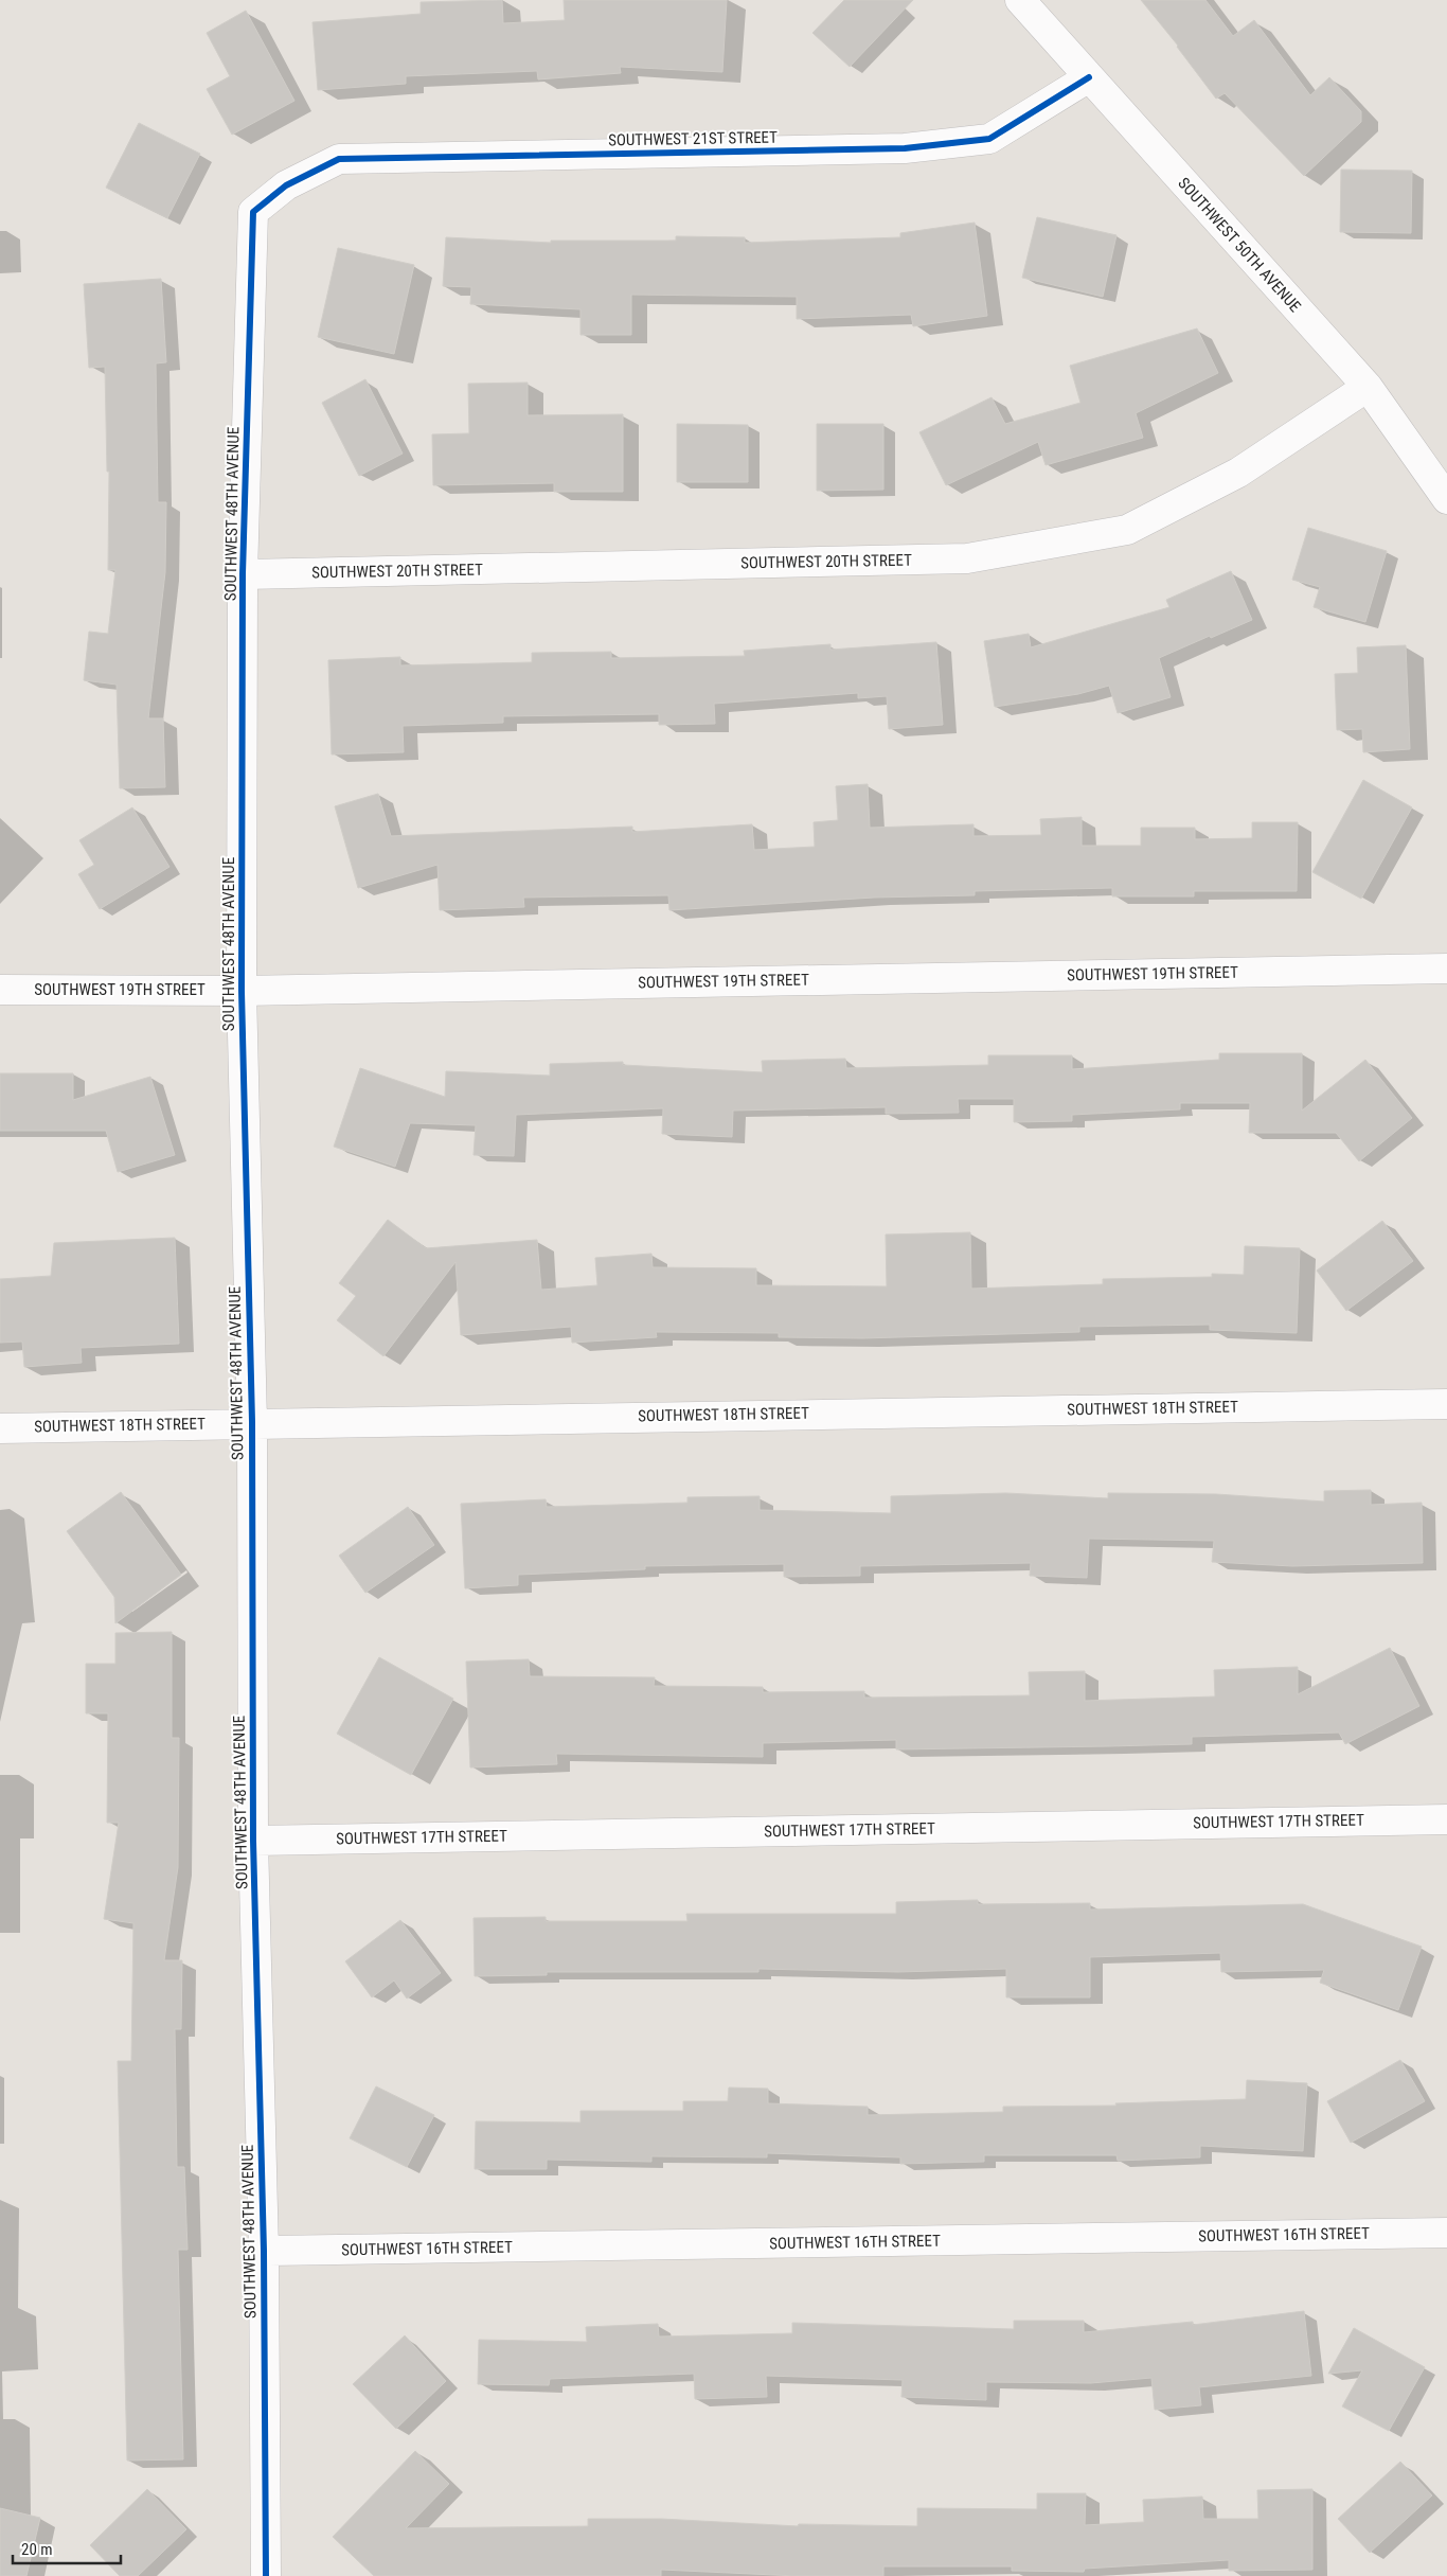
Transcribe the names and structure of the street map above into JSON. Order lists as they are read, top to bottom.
{
  "streets": {
    "street": [
      "SOUTHWEST 21ST STREET",
      "SOUTHWEST 50TH AVENUE",
      "SOUTHWEST 48TH AVENUE",
      "SOUTHWEST 20TH STREET",
      "SOUTHWEST 19TH STREET",
      "SOUTHWEST 18TH STREET",
      "SOUTHWEST 17TH STREET",
      "SOUTHWEST 16TH STREET"
    ]
  },
  "crossings": [
    ["SOUTHWEST 21ST STREET", "SOUTHWEST 50TH AVENUE"],
    ["SOUTHWEST 21ST STREET", "SOUTHWEST 48TH AVENUE"],
    ["SOUTHWEST 50TH AVENUE", "SOUTHWEST 20TH STREET"],
    ["SOUTHWEST 48TH AVENUE", "SOUTHWEST 20TH STREET"],
    ["SOUTHWEST 48TH AVENUE", "SOUTHWEST 19TH STREET"],
    ["SOUTHWEST 48TH AVENUE", "SOUTHWEST 18TH STREET"],
    ["SOUTHWEST 48TH AVENUE", "SOUTHWEST 17TH STREET"],
    ["SOUTHWEST 48TH AVENUE", "SOUTHWEST 16TH STREET"]
  ],
  "scale_bar": "20 m"
}
